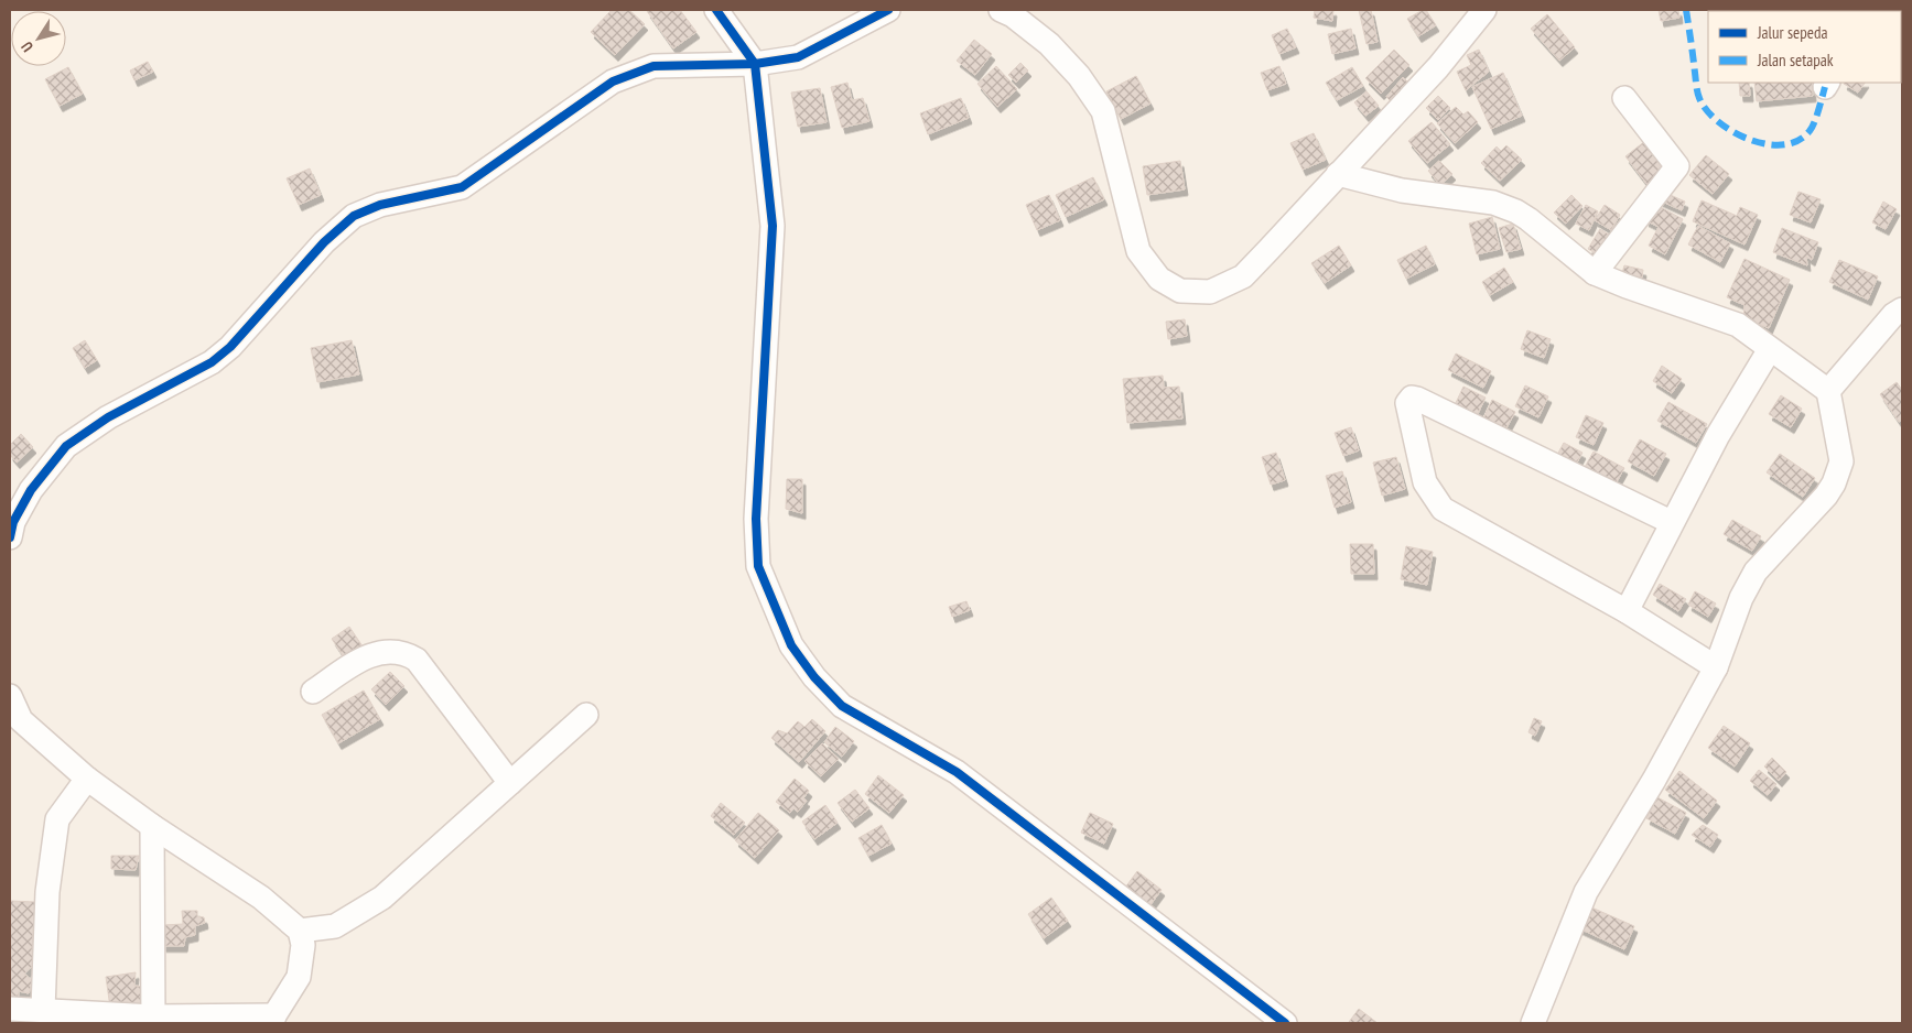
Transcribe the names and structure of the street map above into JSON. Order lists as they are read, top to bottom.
{
  "legend": ["Jalur sepeda", "Jalan setapak"],
  "north": "bottom left"
}
